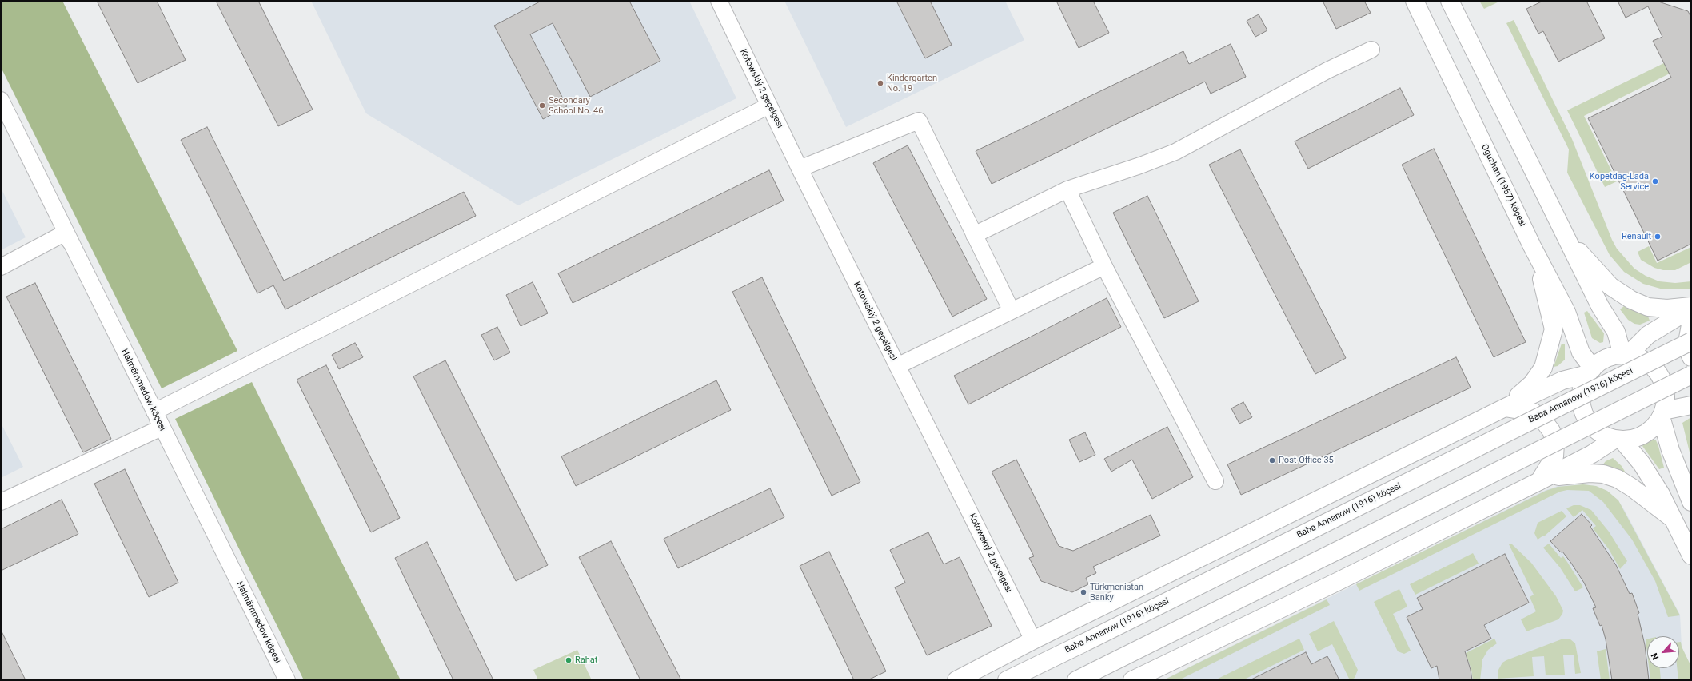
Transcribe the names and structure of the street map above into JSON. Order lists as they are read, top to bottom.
{
  "streets": {
    "main road": ["Oguzhan (1957) köçesi", "Baba Annanow (1916) köçesi"],
    "street": ["Kotowskiý 2 geçelgesi", "Halmämmedow köçesi"]
  },
  "places": [
    "Kindergarten No. 19",
    "Secondary School No. 46",
    "Kopetdag-Lada Service",
    "Renault",
    "Post Office 35",
    "Türkmenistan Banky",
    "Rahat"
  ],
  "north": "bottom left"
}
